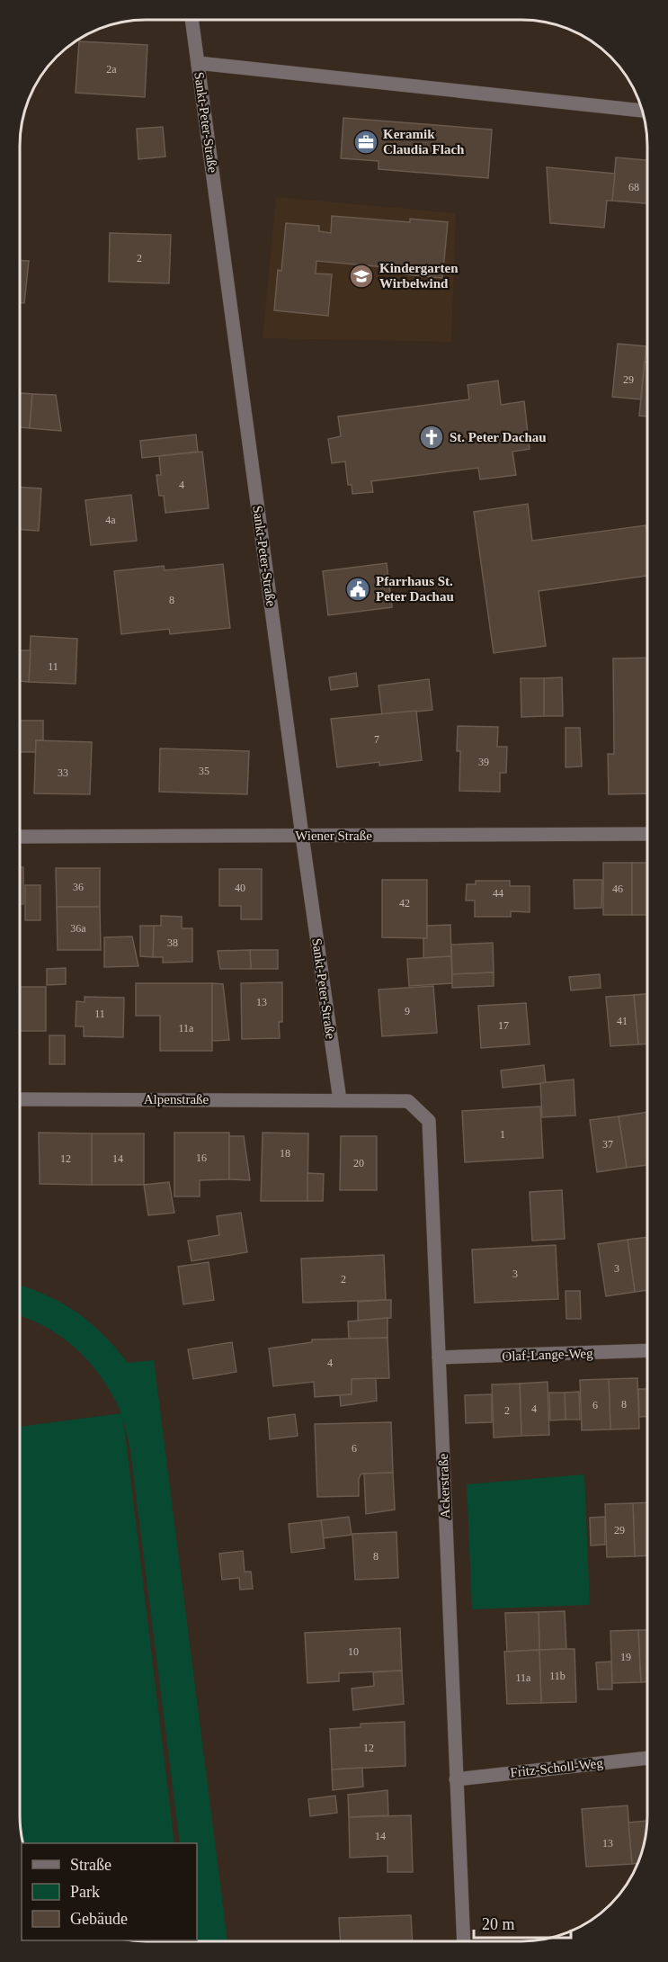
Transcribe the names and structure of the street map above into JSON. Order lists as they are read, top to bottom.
{
  "streets": {
    "street": [
      "Sankt-Peter-Straße",
      "Wiener Straße",
      "Alpenstraße",
      "Olaf-Lange-Weg",
      "Ackerstraße",
      "Fritz-Scholl-Weg"
    ]
  },
  "crossings": [
    ["Sankt-Peter-Straße", "Wiener Straße"],
    ["Sankt-Peter-Straße", "Alpenstraße"],
    ["Sankt-Peter-Straße", "Ackerstraße"],
    ["Alpenstraße", "Ackerstraße"],
    ["Olaf-Lange-Weg", "Ackerstraße"],
    ["Ackerstraße", "Fritz-Scholl-Weg"]
  ],
  "places": {
    "office": ["Keramik Claudia Flach"],
    "school or university": ["Kindergarten Wirbelwind"],
    "church": ["St. Peter Dachau"],
    "public building": ["Pfarrhaus St. Peter Dachau"]
  },
  "house_numbers": [
    "2a",
    "68",
    "2",
    "29",
    "4",
    "4a",
    "8",
    "11",
    "7",
    "39",
    "35",
    "33",
    "36",
    "40",
    "46",
    "44",
    "42",
    "36a",
    "38",
    "13",
    "9",
    "11",
    "41",
    "17",
    "11a",
    "1",
    "37",
    "18",
    "16",
    "12",
    "14",
    "20",
    "3",
    "3",
    "2",
    "4",
    "8",
    "6",
    "4",
    "2",
    "6",
    "29",
    "8",
    "10",
    "19",
    "11b",
    "11a",
    "12",
    "14",
    "13"
  ],
  "legend": ["Straße", "Park", "Gebäude"],
  "scale_bar": "20 m"
}
